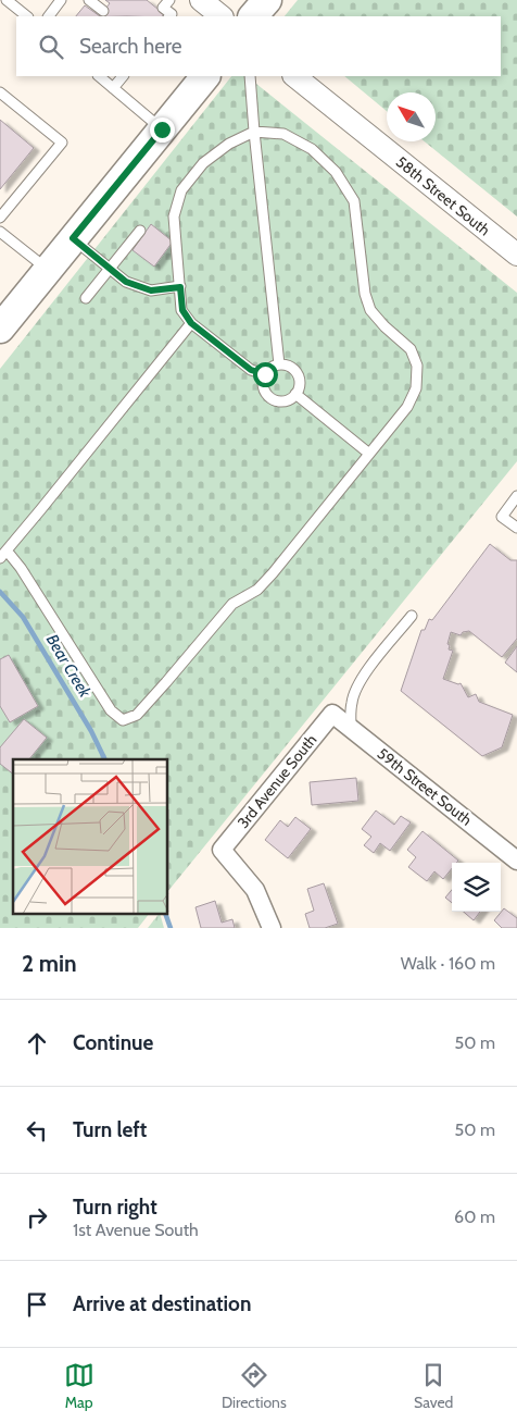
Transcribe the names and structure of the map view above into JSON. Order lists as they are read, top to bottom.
{
  "streets": {
    "street": ["58th Street South", "3rd Avenue South", "59th Street South"]
  },
  "crossings": [
    ["3rd Avenue South", "59th Street South"]
  ],
  "water": ["Bear Creek"],
  "north": "top left",
  "page": {
    "search": "Search here",
    "heading": ["2 min", "Walk · 160 m"],
    "list": [
      ["Continue", "50 m"],
      ["Turn left", "50 m"],
      ["Turn right", "1st Avenue South", "60 m"],
      "Arrive at destination"
    ],
    "nav": ["Map", "Directions", "Saved"]
  }
}
